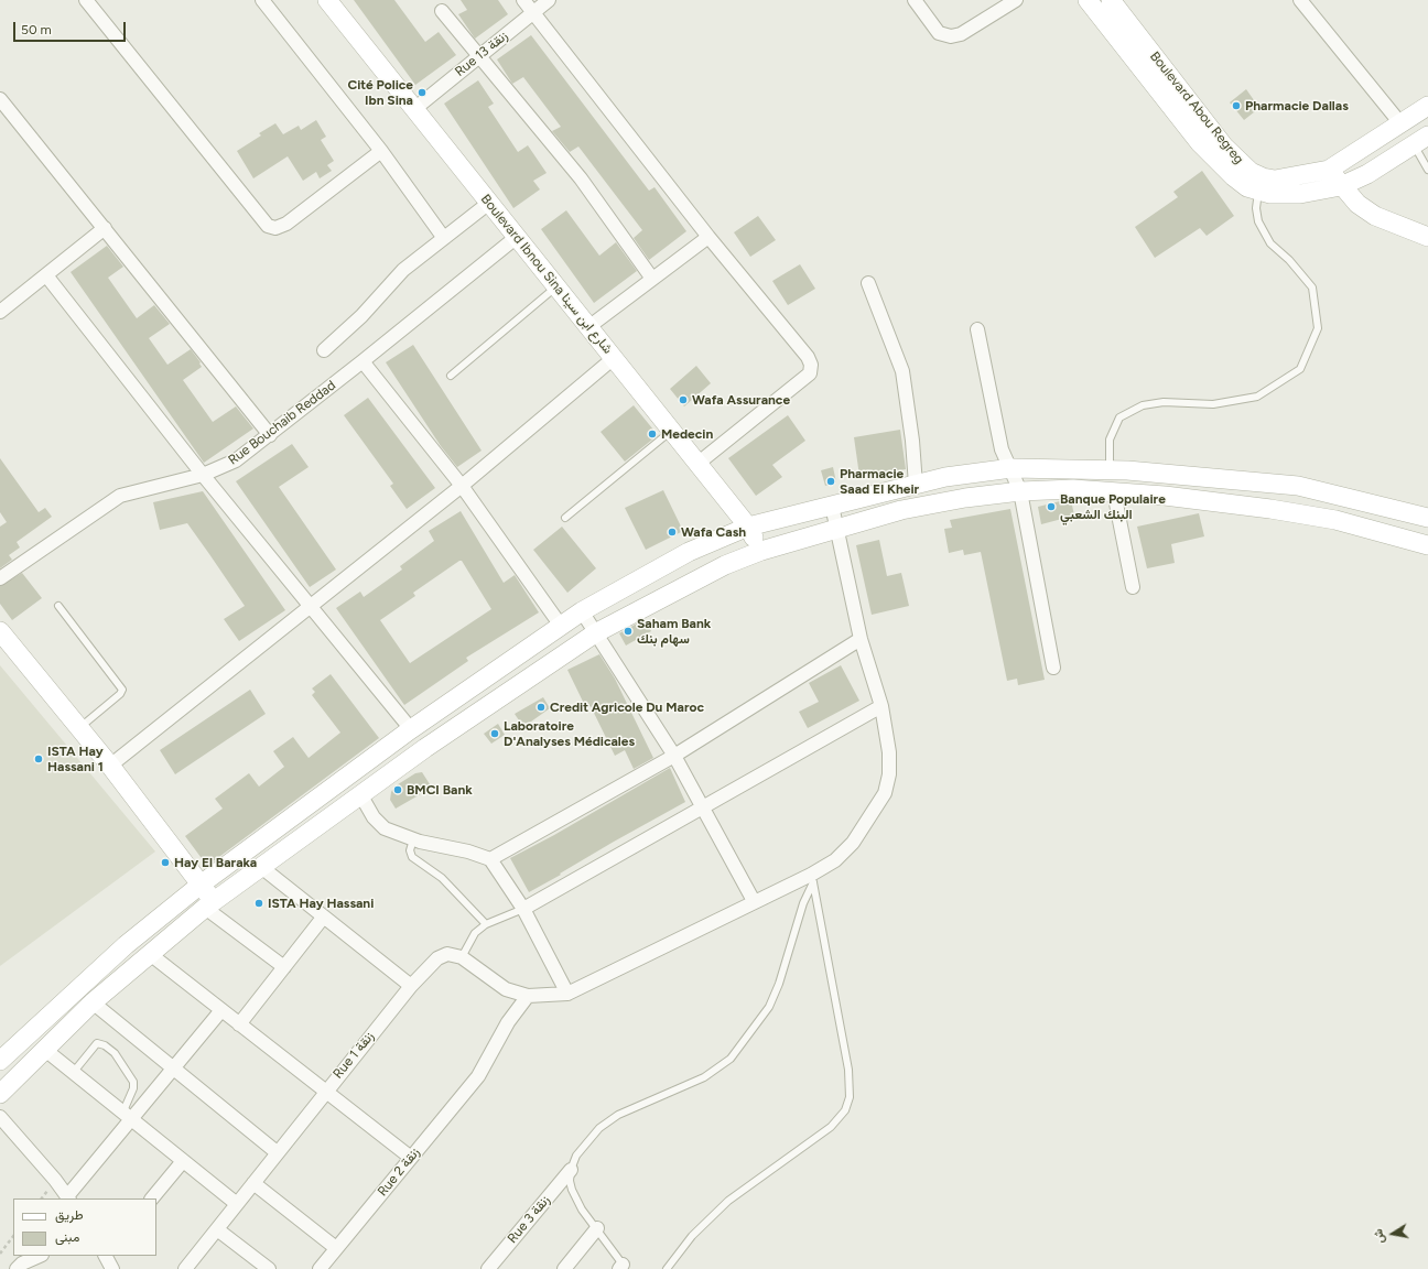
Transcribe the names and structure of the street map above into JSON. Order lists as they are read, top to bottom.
{
  "streets": {
    "main road": ["Boulevard Abou Regreg", "Boulevard Ibnou Sina شارع ابن سينا"],
    "street": [
      "Rue 13 زنقة",
      "Rue Bouchaib Reddad",
      "Rue 1 زنقة",
      "Rue 2 زنقة",
      "Rue 3 زنقة"
    ]
  },
  "crossings": [
    ["Rue 13 زنقة", "Boulevard Ibnou Sina شارع ابن سينا"],
    ["Boulevard Ibnou Sina شارع ابن سينا", "Rue Bouchaib Reddad"]
  ],
  "places": [
    "Cité Police Ibn Sina",
    "Pharmacie Dallas",
    "Wafa Assurance",
    "Medecin",
    "Pharmacie Saad El Kheir",
    "Banque Populaire البنك الشعبي",
    "Wafa Cash",
    "Saham Bank سهام بنك",
    "Credit Agricole Du Maroc",
    "Laboratoire D'Analyses Médicales",
    "ISTA Hay Hassani 1",
    "BMCI Bank",
    "Hay El Baraka",
    "ISTA Hay Hassani"
  ],
  "legend": ["طريق", "مبنى"],
  "scale_bar": "50 m",
  "north": "left"
}
